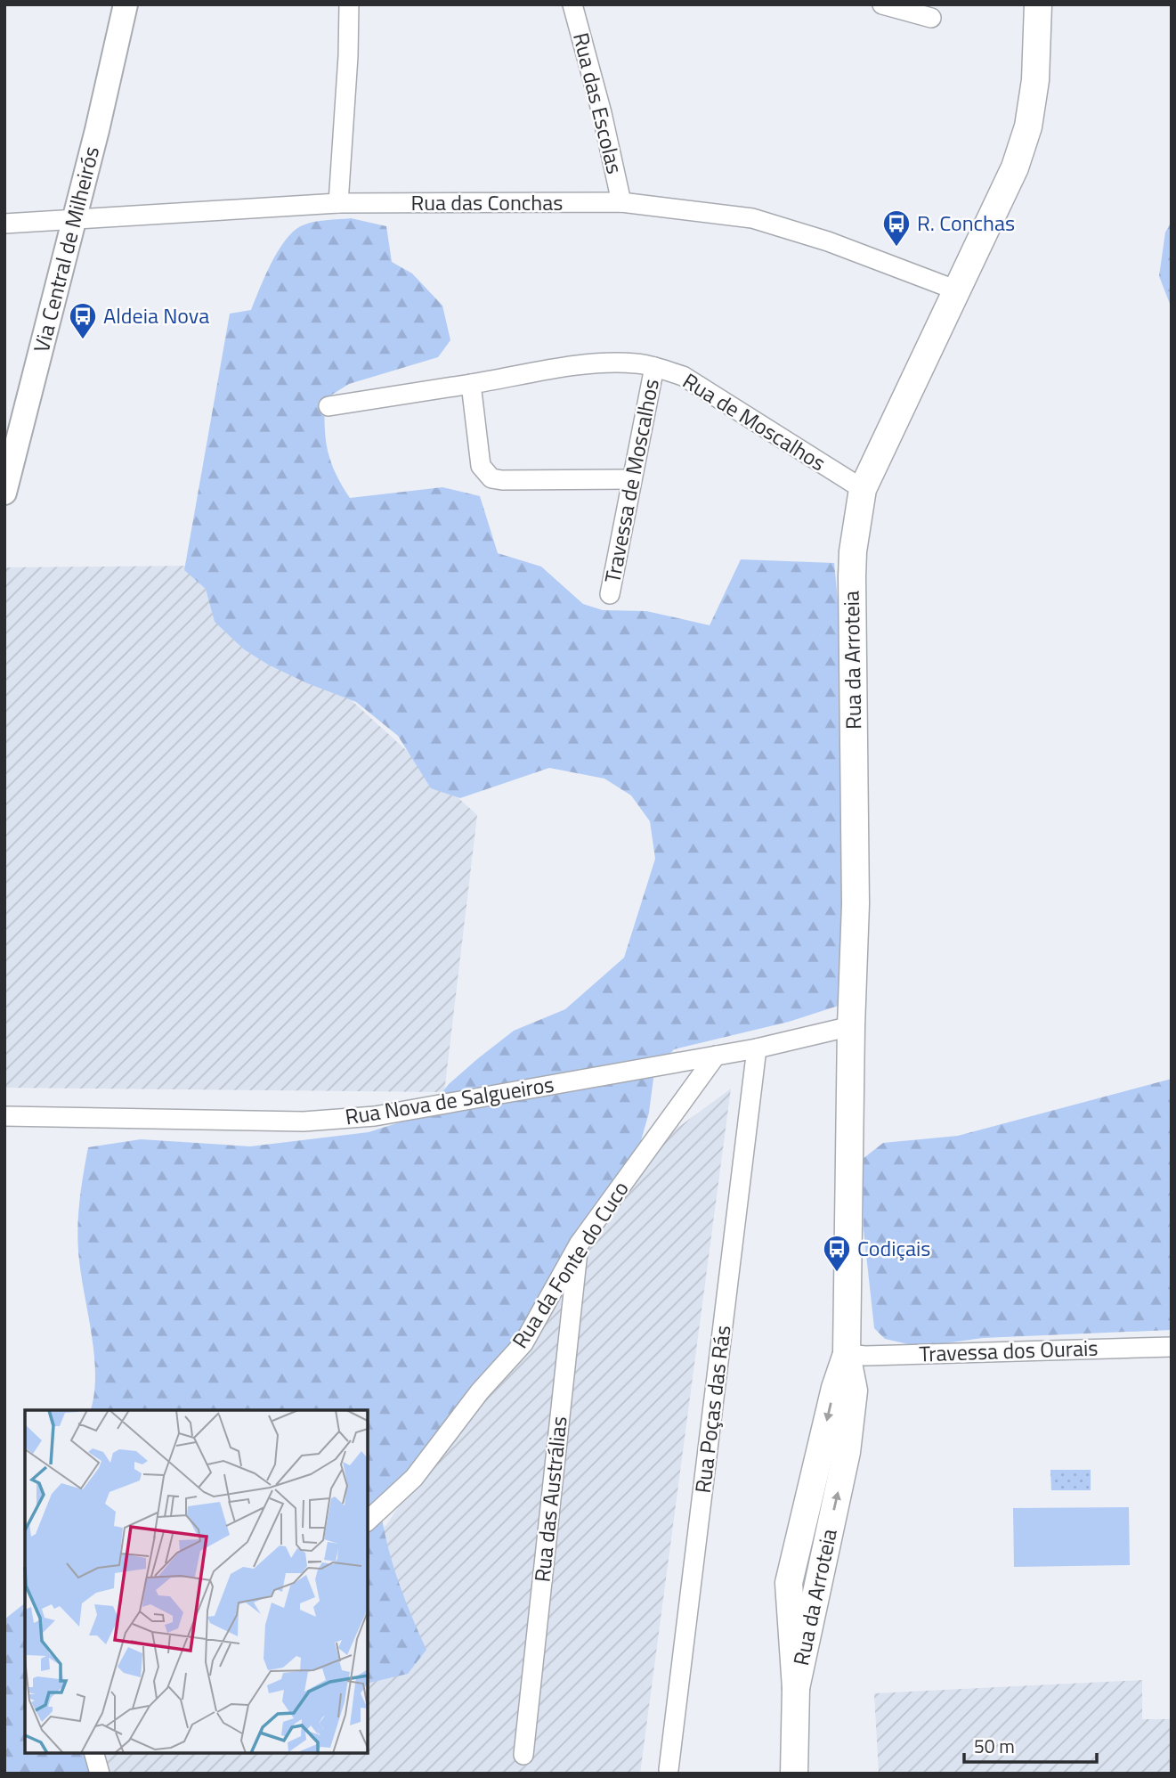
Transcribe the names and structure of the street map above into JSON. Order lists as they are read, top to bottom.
{
  "streets": {
    "main road": ["Rua da Arroteia"],
    "street": [
      "Rua das Escolas",
      "Rua das Conchas",
      "Via Central de Milheirós",
      "Rua de Moscalhos",
      "Travessa de Moscalhos",
      "Rua Nova de Salgueiros",
      "Rua da Fonte do Cuco",
      "Travessa dos Ourais",
      "Rua Poças das Rás",
      "Rua das Austrálias"
    ]
  },
  "crossings": [
    ["Rua das Escolas", "Rua das Conchas"],
    ["Rua das Conchas", "Via Central de Milheirós"],
    ["Rua das Conchas", "Rua da Arroteia"],
    ["Rua de Moscalhos", "Travessa de Moscalhos"],
    ["Rua de Moscalhos", "Rua da Arroteia"],
    ["Rua da Arroteia", "Rua Nova de Salgueiros"],
    ["Rua da Arroteia", "Travessa dos Ourais"],
    ["Rua Nova de Salgueiros", "Rua da Fonte do Cuco"],
    ["Rua Nova de Salgueiros", "Rua Poças das Rás"],
    ["Rua da Fonte do Cuco", "Rua das Austrálias"]
  ],
  "places": {
    "bus stop": ["R. Conchas", "Aldeia Nova", "Codiçais"]
  },
  "scale_bar": "50 m"
}
